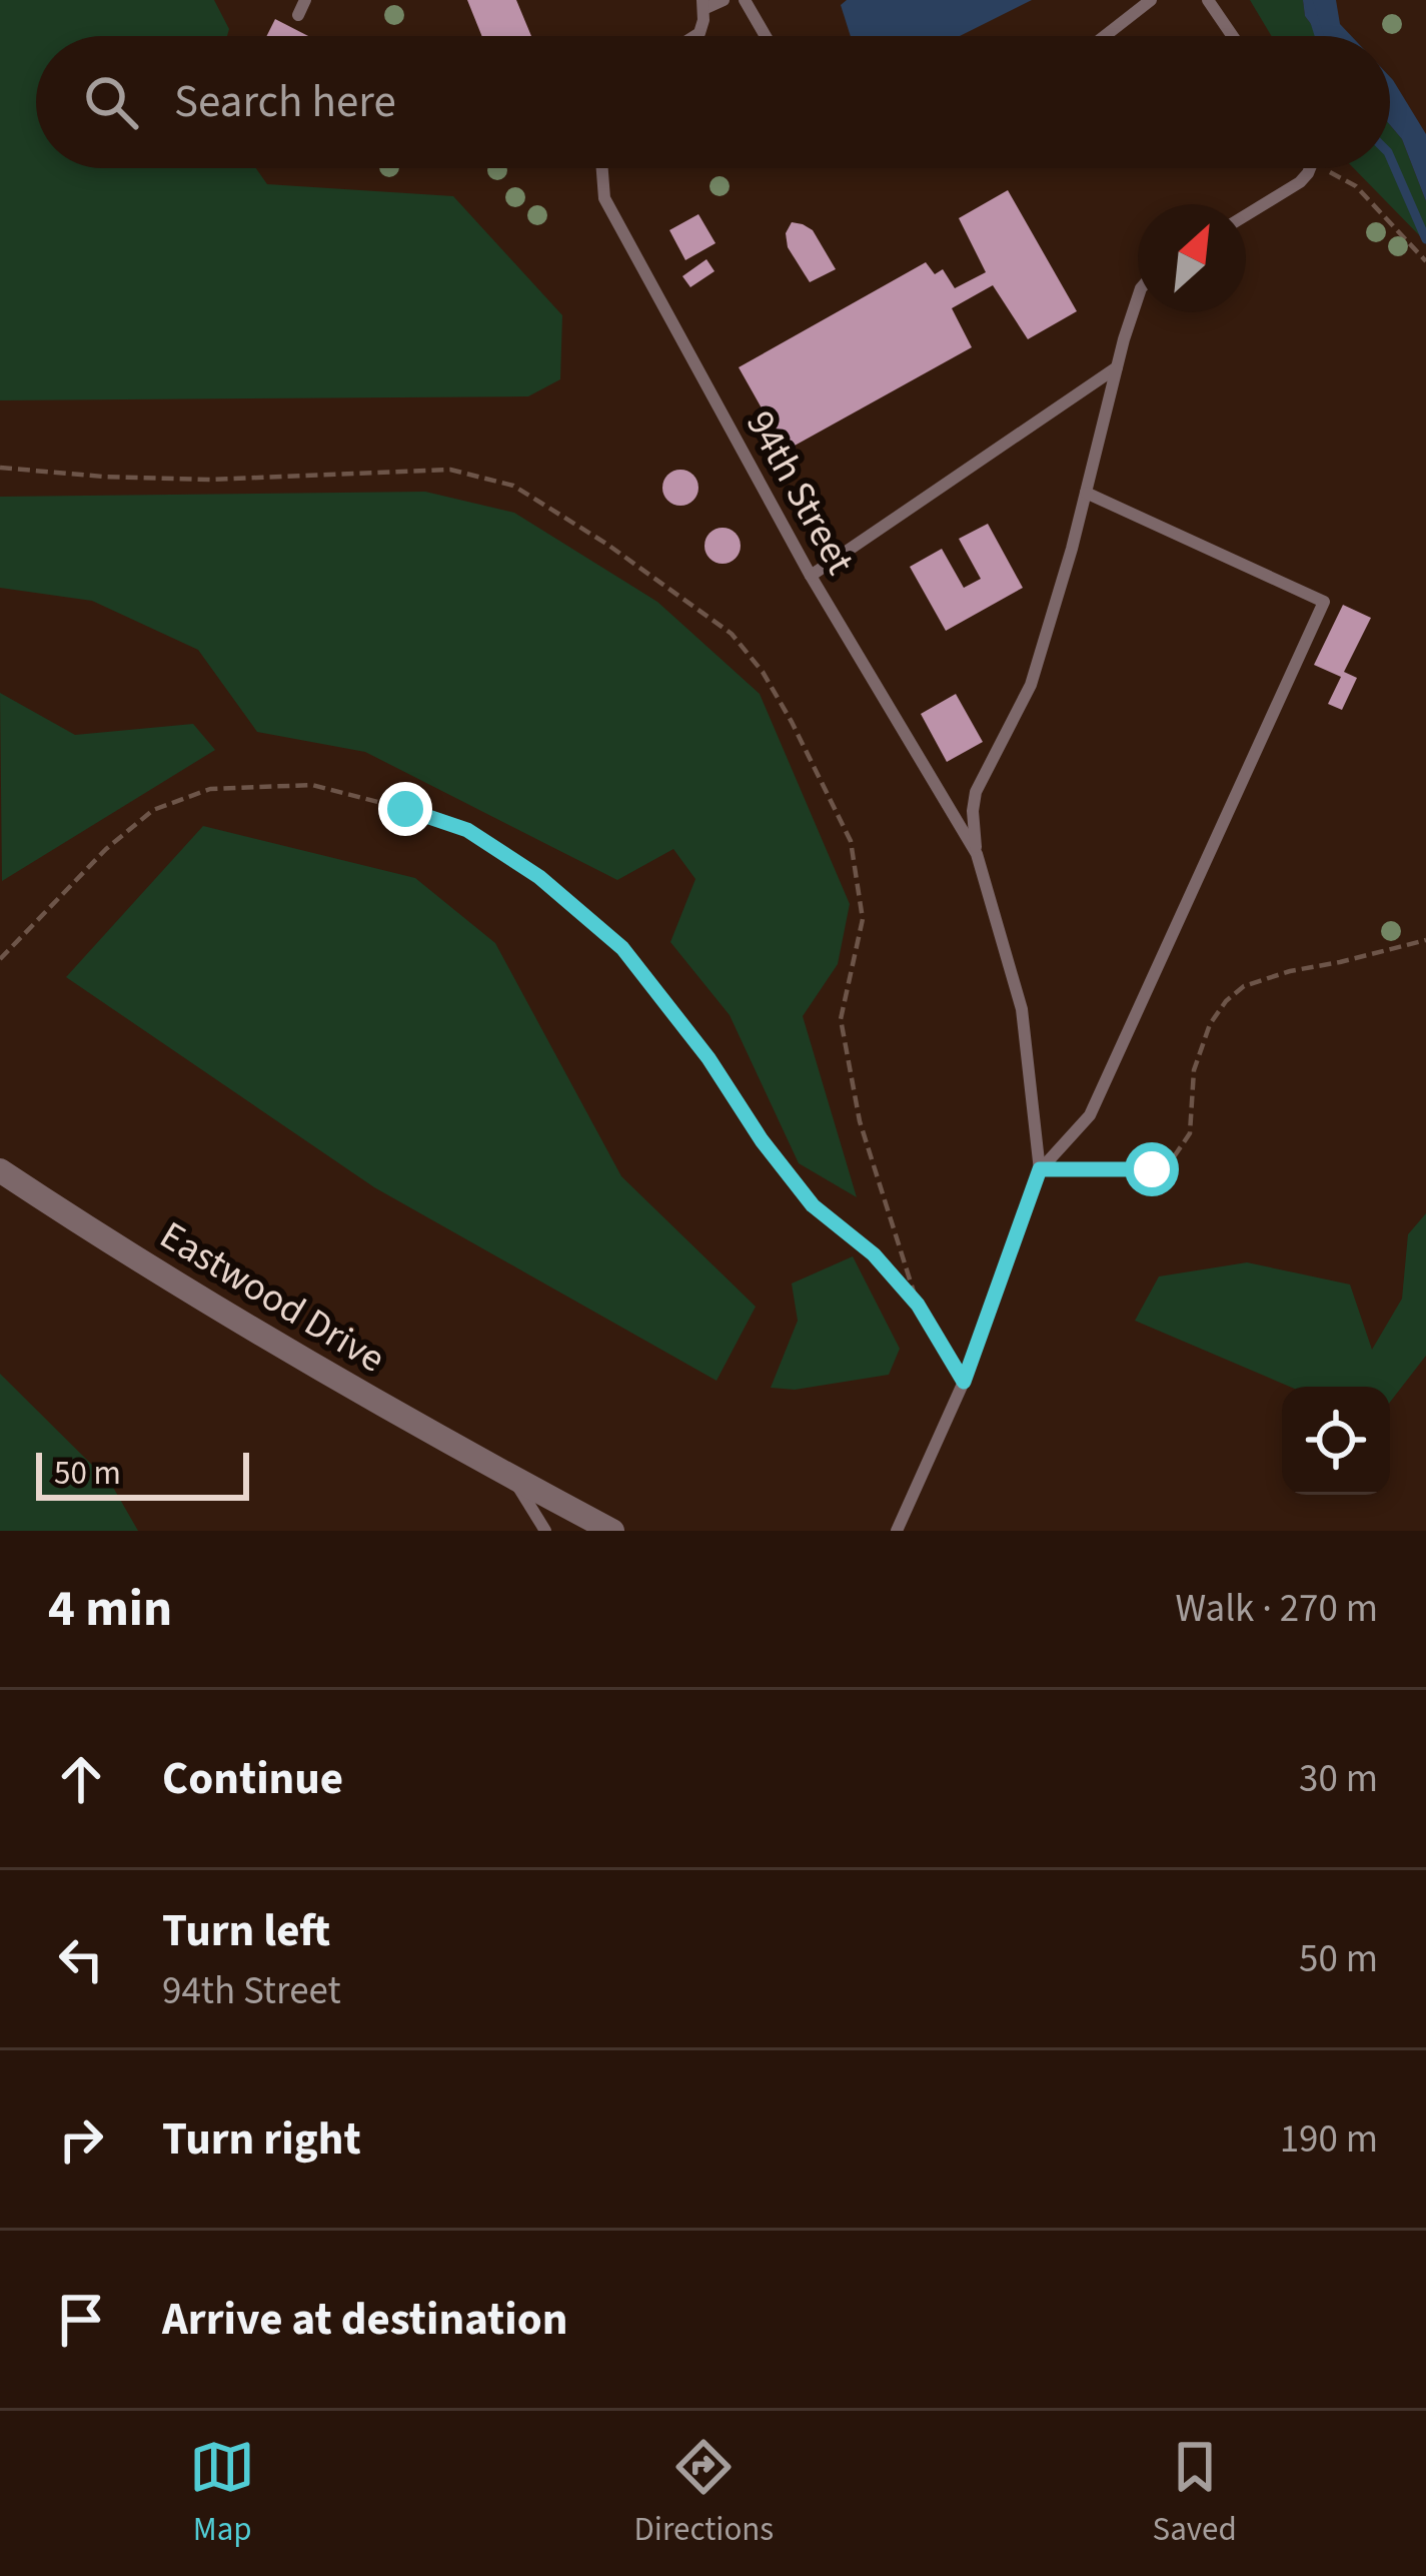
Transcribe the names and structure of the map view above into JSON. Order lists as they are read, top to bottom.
{
  "streets": {
    "street": ["Eastwood Drive"],
    "lane": ["94th Street"]
  },
  "scale_bar": "50 m",
  "north": "top right",
  "page": {
    "search": "Search here",
    "scale": "50 m",
    "heading": ["4 min", "Walk · 270 m"],
    "list": [
      ["Continue", "30 m"],
      ["Turn left", "94th Street", "50 m"],
      ["Turn right", "190 m"],
      "Arrive at destination"
    ],
    "nav": ["Map", "Directions", "Saved"]
  }
}
